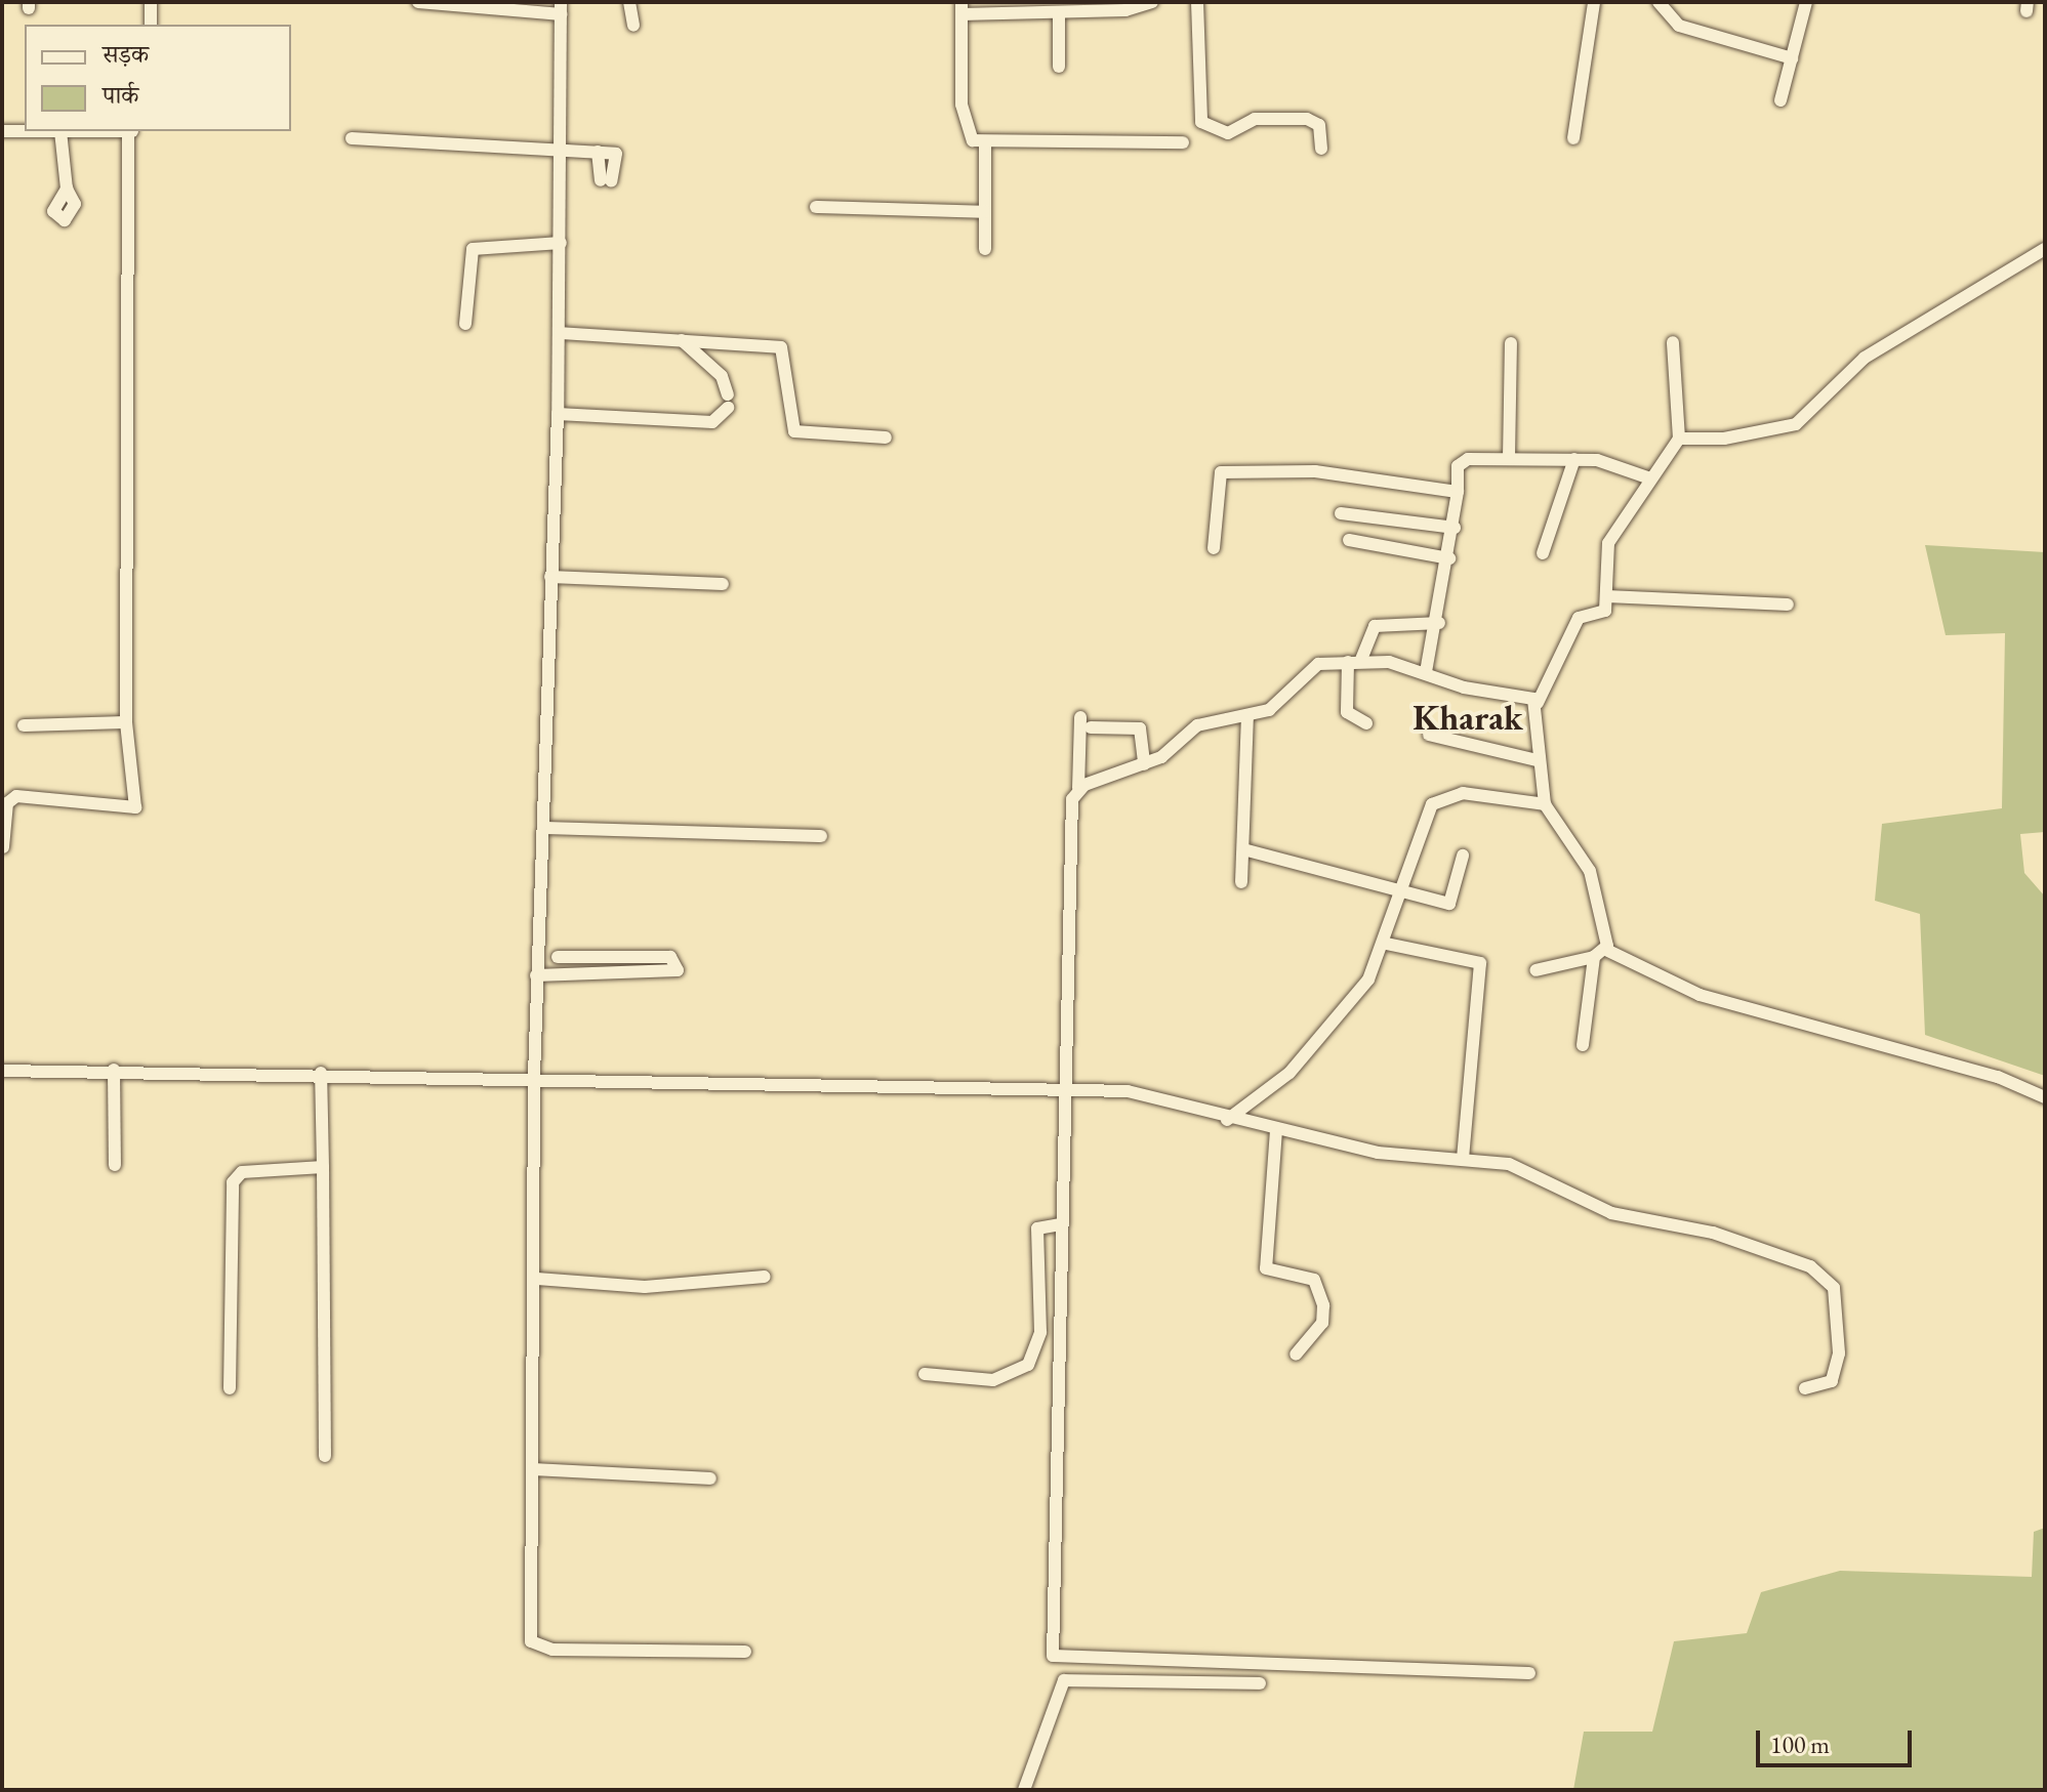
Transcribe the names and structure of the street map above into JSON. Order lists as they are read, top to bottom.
{
  "districts": ["Kharak"],
  "legend": ["सड़क", "पार्क"],
  "scale_bar": "100 m"
}
